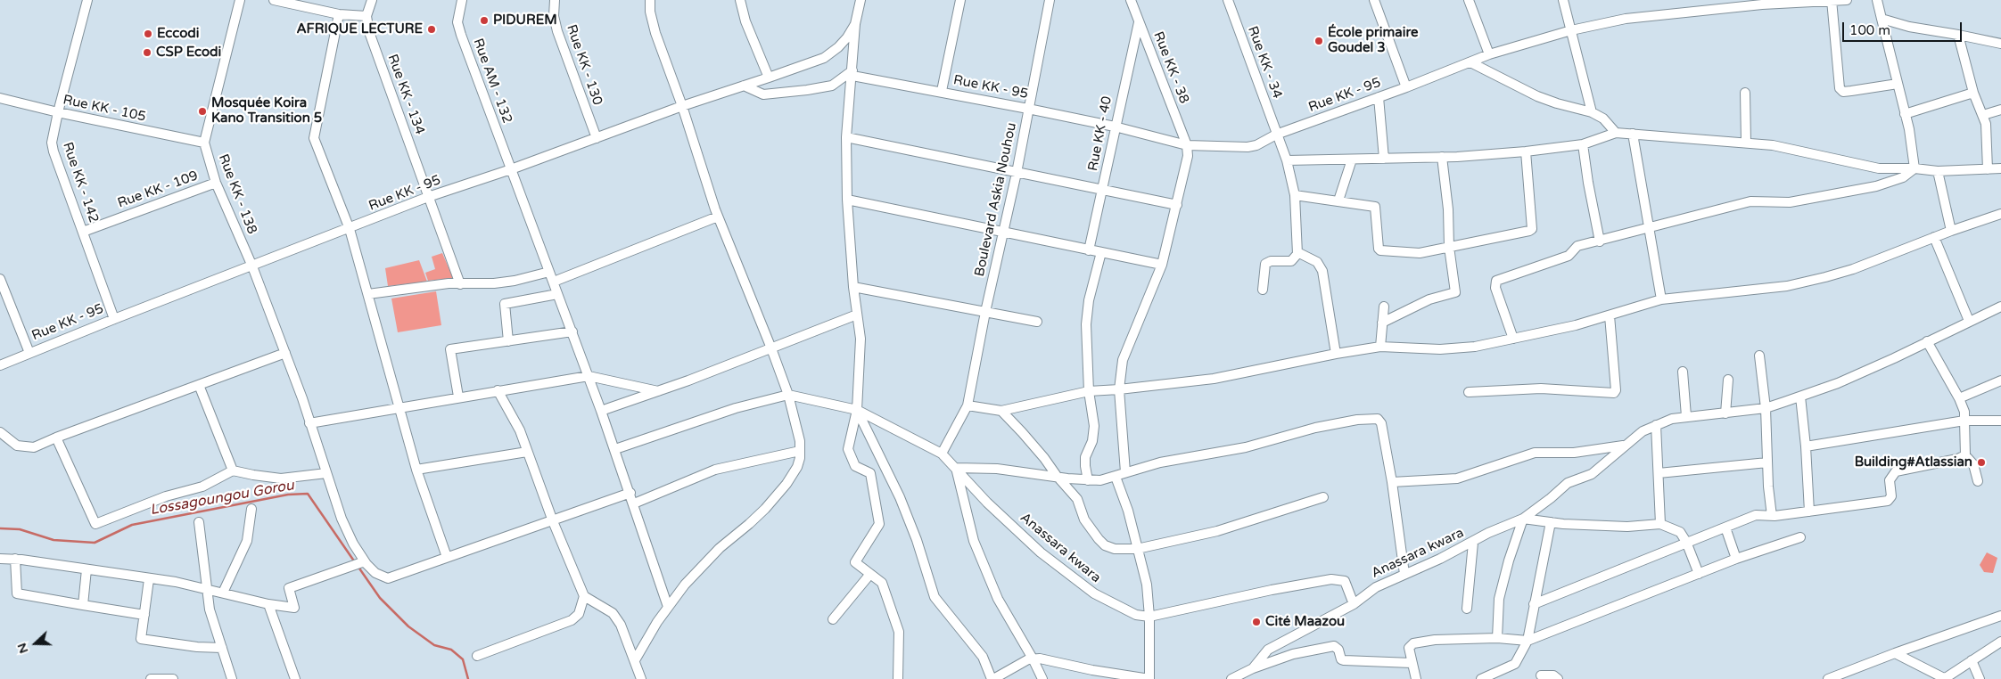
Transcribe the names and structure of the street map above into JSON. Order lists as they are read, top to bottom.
{
  "streets": {
    "street": [
      "Rue KK - 34",
      "Rue KK - 130",
      "Rue KK - 38",
      "Rue AM - 132",
      "Rue KK - 95",
      "Rue KK - 134",
      "Rue KK - 105",
      "Rue KK - 40",
      "Rue KK - 142",
      "Rue KK - 109",
      "Rue KK - 138",
      "Boulevard Askia Nouhou",
      "Anassara kwara"
    ]
  },
  "crossings": [
    ["Rue KK - 34", "Rue KK - 95"],
    ["Rue KK - 130", "Rue KK - 95"],
    ["Rue KK - 38", "Rue KK - 95"],
    ["Rue KK - 38", "Rue KK - 40"],
    ["Rue AM - 132", "Rue KK - 95"],
    ["Rue KK - 95", "Rue KK - 134"],
    ["Rue KK - 95", "Rue KK - 40"],
    ["Rue KK - 95", "Rue KK - 142"],
    ["Rue KK - 95", "Rue KK - 138"],
    ["Rue KK - 95", "Boulevard Askia Nouhou"],
    ["Rue KK - 105", "Rue KK - 142"],
    ["Rue KK - 105", "Rue KK - 138"],
    ["Rue KK - 142", "Rue KK - 109"],
    ["Rue KK - 109", "Rue KK - 138"],
    ["Boulevard Askia Nouhou", "Anassara kwara"]
  ],
  "water": ["Lossagoungou Gorou"],
  "places": [
    "PIDUREM",
    "AFRIQUE LECTURE",
    "Eccodi",
    "École primaire Goudel 3",
    "CSP Ecodi",
    "Mosquée Koira Kano Transition 5",
    "Building#Atlassian",
    "Cité Maazou"
  ],
  "scale_bar": "100 m",
  "north": "left"
}
